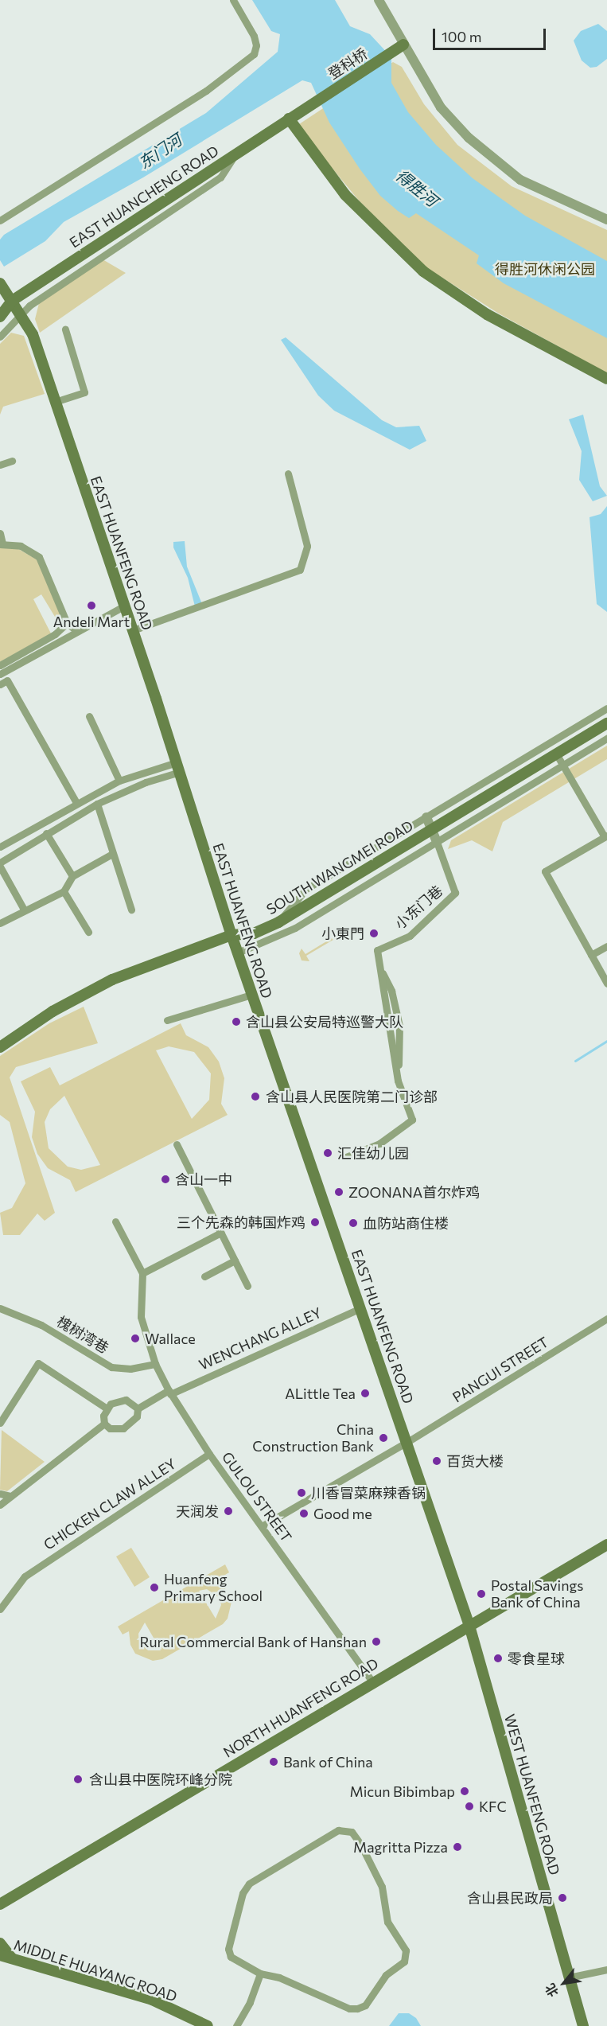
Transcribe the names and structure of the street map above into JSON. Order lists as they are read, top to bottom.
{
  "streets": {
    "main road": [
      "登科桥",
      "EAST HUANCHENG ROAD",
      "EAST HUANFENG ROAD",
      "SOUTH WANGMEI ROAD",
      "NORTH HUANFENG ROAD",
      "WEST HUANFENG ROAD",
      "MIDDLE HUAYANG ROAD"
    ],
    "street": [
      "小东门巷",
      "槐树湾巷",
      "WENCHANG ALLEY",
      "PANGUI STREET",
      "GULOU STREET",
      "CHICKEN CLAW ALLEY"
    ]
  },
  "crossings": [
    ["登科桥", "EAST HUANCHENG ROAD"],
    ["EAST HUANCHENG ROAD", "EAST HUANFENG ROAD"],
    ["EAST HUANFENG ROAD", "SOUTH WANGMEI ROAD"],
    ["EAST HUANFENG ROAD", "WENCHANG ALLEY"],
    ["EAST HUANFENG ROAD", "PANGUI STREET"],
    ["EAST HUANFENG ROAD", "NORTH HUANFENG ROAD"],
    ["EAST HUANFENG ROAD", "WEST HUANFENG ROAD"],
    ["槐树湾巷", "GULOU STREET"],
    ["WENCHANG ALLEY", "GULOU STREET"],
    ["PANGUI STREET", "GULOU STREET"],
    ["GULOU STREET", "CHICKEN CLAW ALLEY"],
    ["GULOU STREET", "NORTH HUANFENG ROAD"],
    ["NORTH HUANFENG ROAD", "WEST HUANFENG ROAD"]
  ],
  "water": ["东门河", "得胜河"],
  "parks": ["得胜河休闲公园"],
  "places": [
    "Andeli Mart",
    "小東門",
    "含山县公安局特巡警大队",
    "含山县人民医院第二门诊部",
    "汇佳幼儿园",
    "含山一中",
    "ZOONANA首尔炸鸡",
    "三个先森的韩国炸鸡",
    "血防站商住楼",
    "Wallace",
    "ALittle Tea",
    "China Construction Bank",
    "百货大楼",
    "川香冒菜麻辣香锅",
    "天润发",
    "Good me",
    "Huanfeng Primary School",
    "Postal Savings Bank of China",
    "Rural Commercial Bank of Hanshan",
    "零食星球",
    "Bank of China",
    "含山县中医院环峰分院",
    "Micun Bibimbap",
    "KFC",
    "Magritta Pizza",
    "含山县民政局"
  ],
  "scale_bar": "100 m",
  "north": "bottom left"
}
